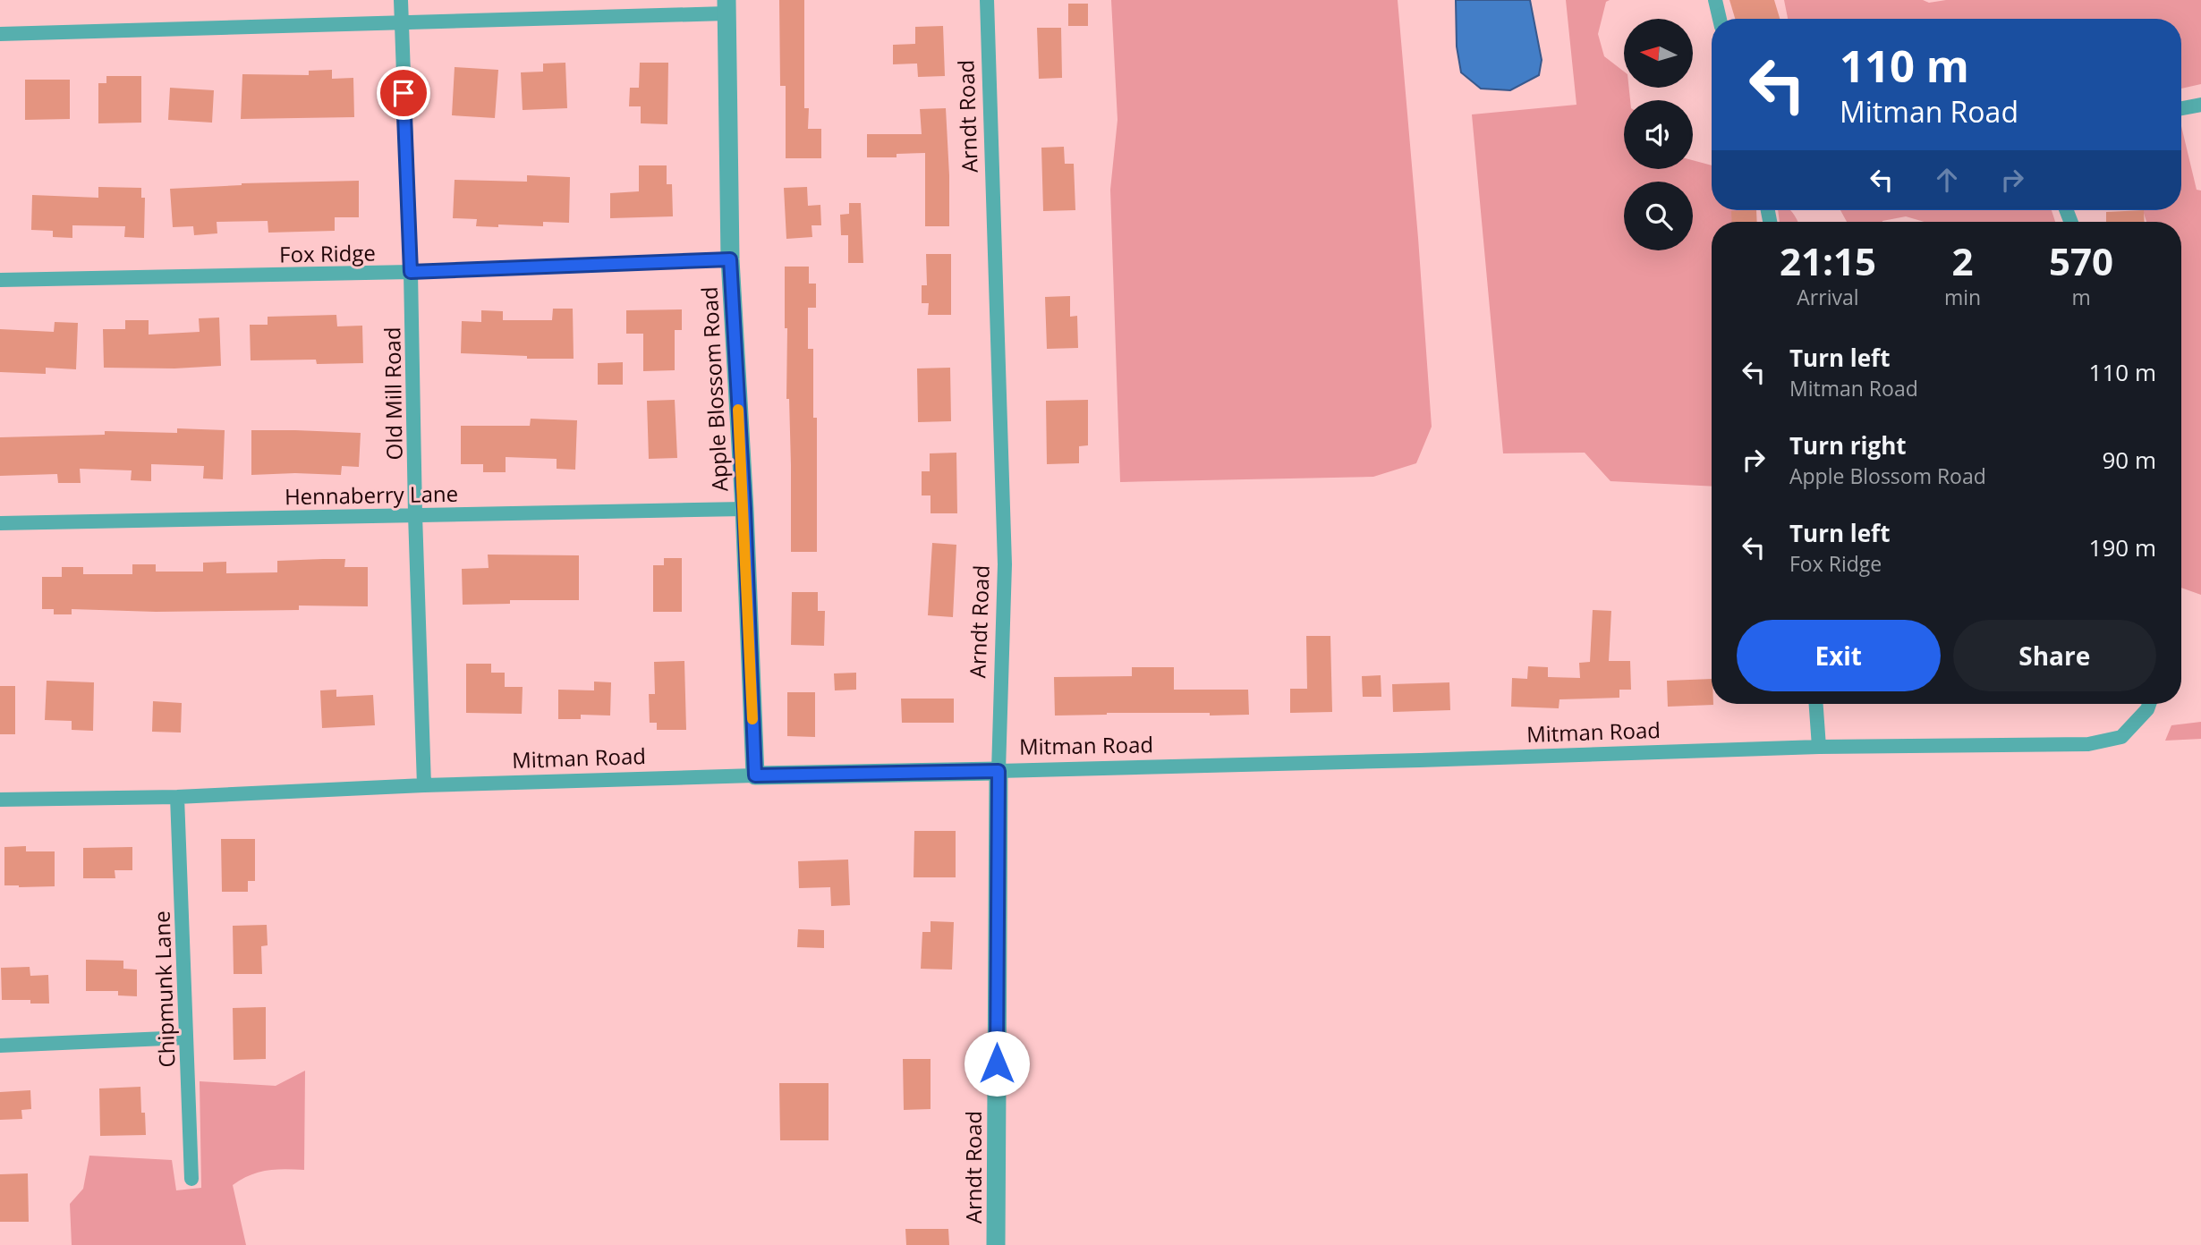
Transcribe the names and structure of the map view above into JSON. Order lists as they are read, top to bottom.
{
  "streets": {
    "street": [
      "Arndt Road",
      "Fox Ridge",
      "Apple Blossom Road",
      "Old Mill Road",
      "Hennaberry Lane",
      "Mitman Road",
      "Chipmunk Lane"
    ]
  },
  "crossings": [
    ["Arndt Road", "Mitman Road"],
    ["Fox Ridge", "Apple Blossom Road"],
    ["Fox Ridge", "Old Mill Road"],
    ["Apple Blossom Road", "Hennaberry Lane"],
    ["Apple Blossom Road", "Mitman Road"],
    ["Old Mill Road", "Hennaberry Lane"],
    ["Old Mill Road", "Mitman Road"],
    ["Mitman Road", "Chipmunk Lane"]
  ],
  "north": "left",
  "page": {
    "turn": ["110 m", "Mitman Road"],
    "eta": [
      "21:15",
      "Arrival",
      "2",
      "min",
      "570",
      "m"
    ],
    "list": [
      {
        "name": "Turn left",
        "note": "Mitman Road",
        "value": "110 m"
      },
      {
        "name": "Turn right",
        "note": "Apple Blossom Road",
        "value": "90 m"
      },
      {
        "name": "Turn left",
        "note": "Fox Ridge",
        "value": "190 m"
      }
    ],
    "buttons": ["Exit", "Share"]
  }
}
